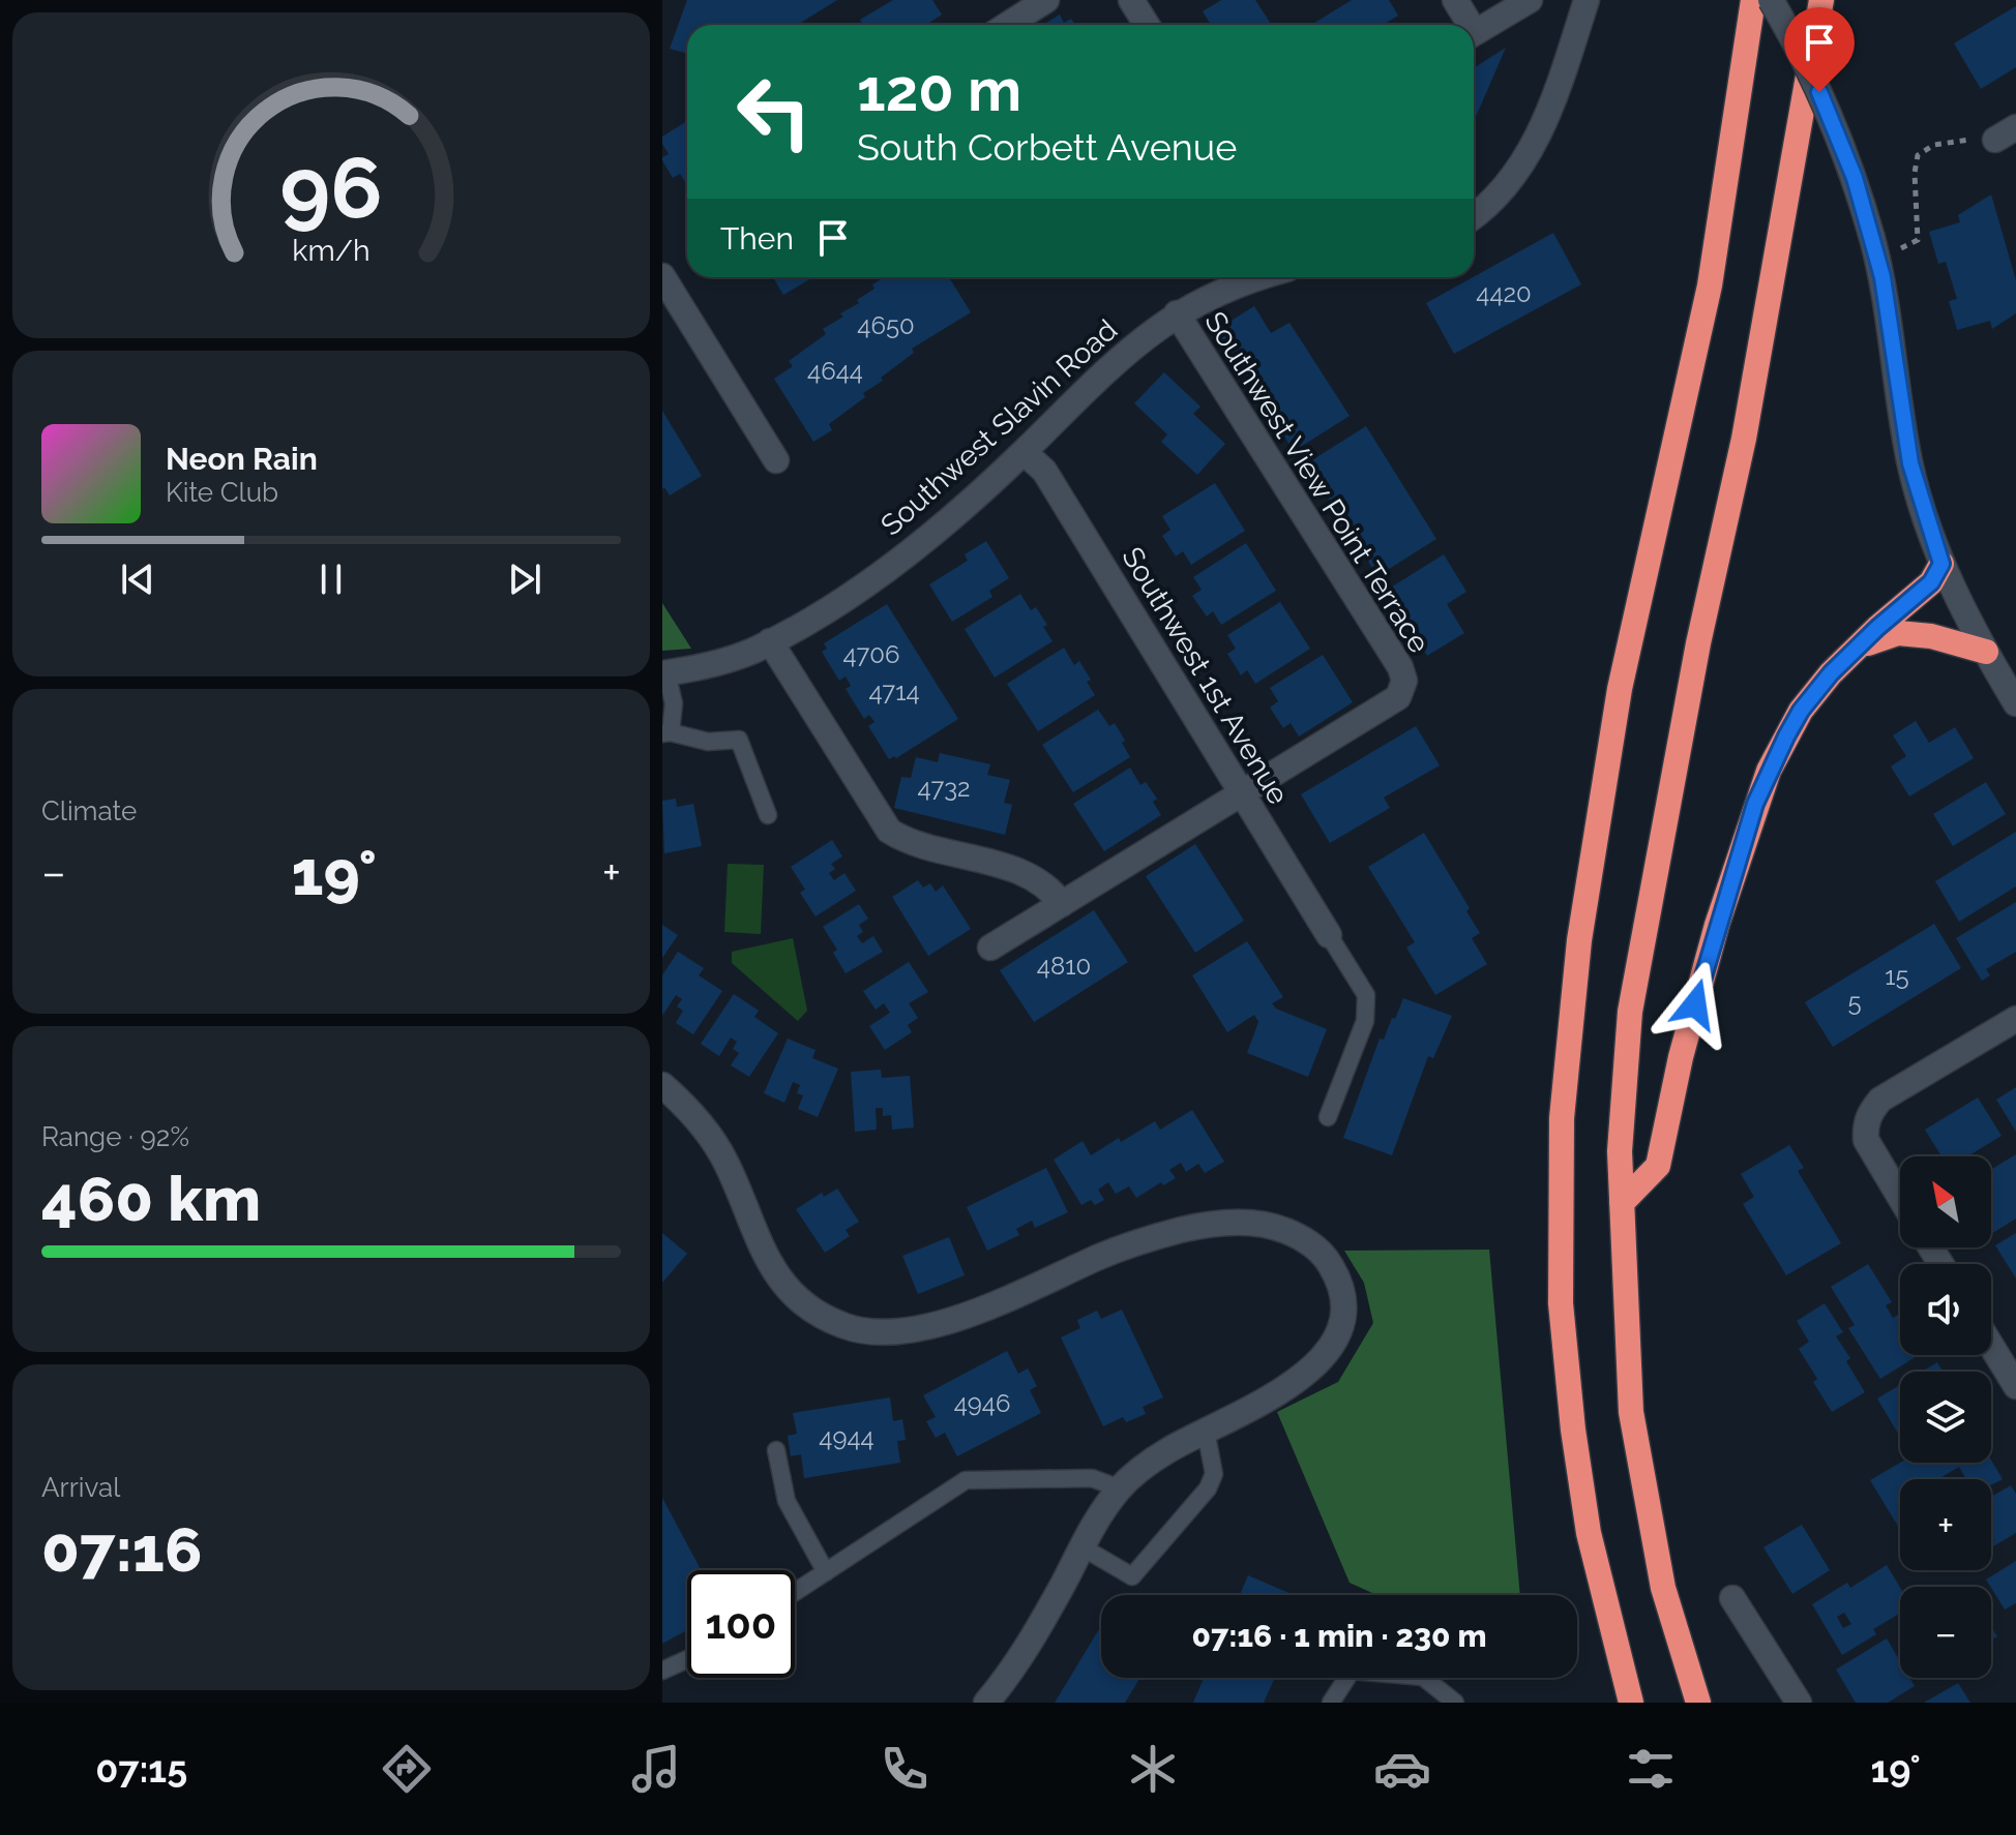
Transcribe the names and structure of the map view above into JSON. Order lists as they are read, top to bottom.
{
  "streets": {
    "street": ["Southwest Slavin Road", "Southwest View Point Terrace", "Southwest 1st Avenue"]
  },
  "crossings": [
    ["Southwest Slavin Road", "Southwest View Point Terrace"],
    ["Southwest Slavin Road", "Southwest 1st Avenue"],
    ["Southwest View Point Terrace", "Southwest 1st Avenue"]
  ],
  "house_numbers": [
    "4420",
    "4650",
    "4644",
    "4706",
    "4714",
    "4732",
    "4810",
    "15",
    "5",
    "4946",
    "4944"
  ],
  "north": "top left",
  "page": {
    "turn": ["120 m", "South Corbett Avenue"],
    "then": "Then",
    "song": ["Neon Rain", "Kite Club"],
    "tile": [
      "Climate",
      ["Range · 92%", "460 km"],
      ["Arrival", "07:16"]
    ],
    "heat": ["−", "19°", "+"],
    "map_buttons": ["+", "−"],
    "limit": "100",
    "trip": "07:16 · 1 min · 230 m",
    "tabs": ["07:15", "19°"],
    "gauge": ["96", "km/h"]
  }
}
